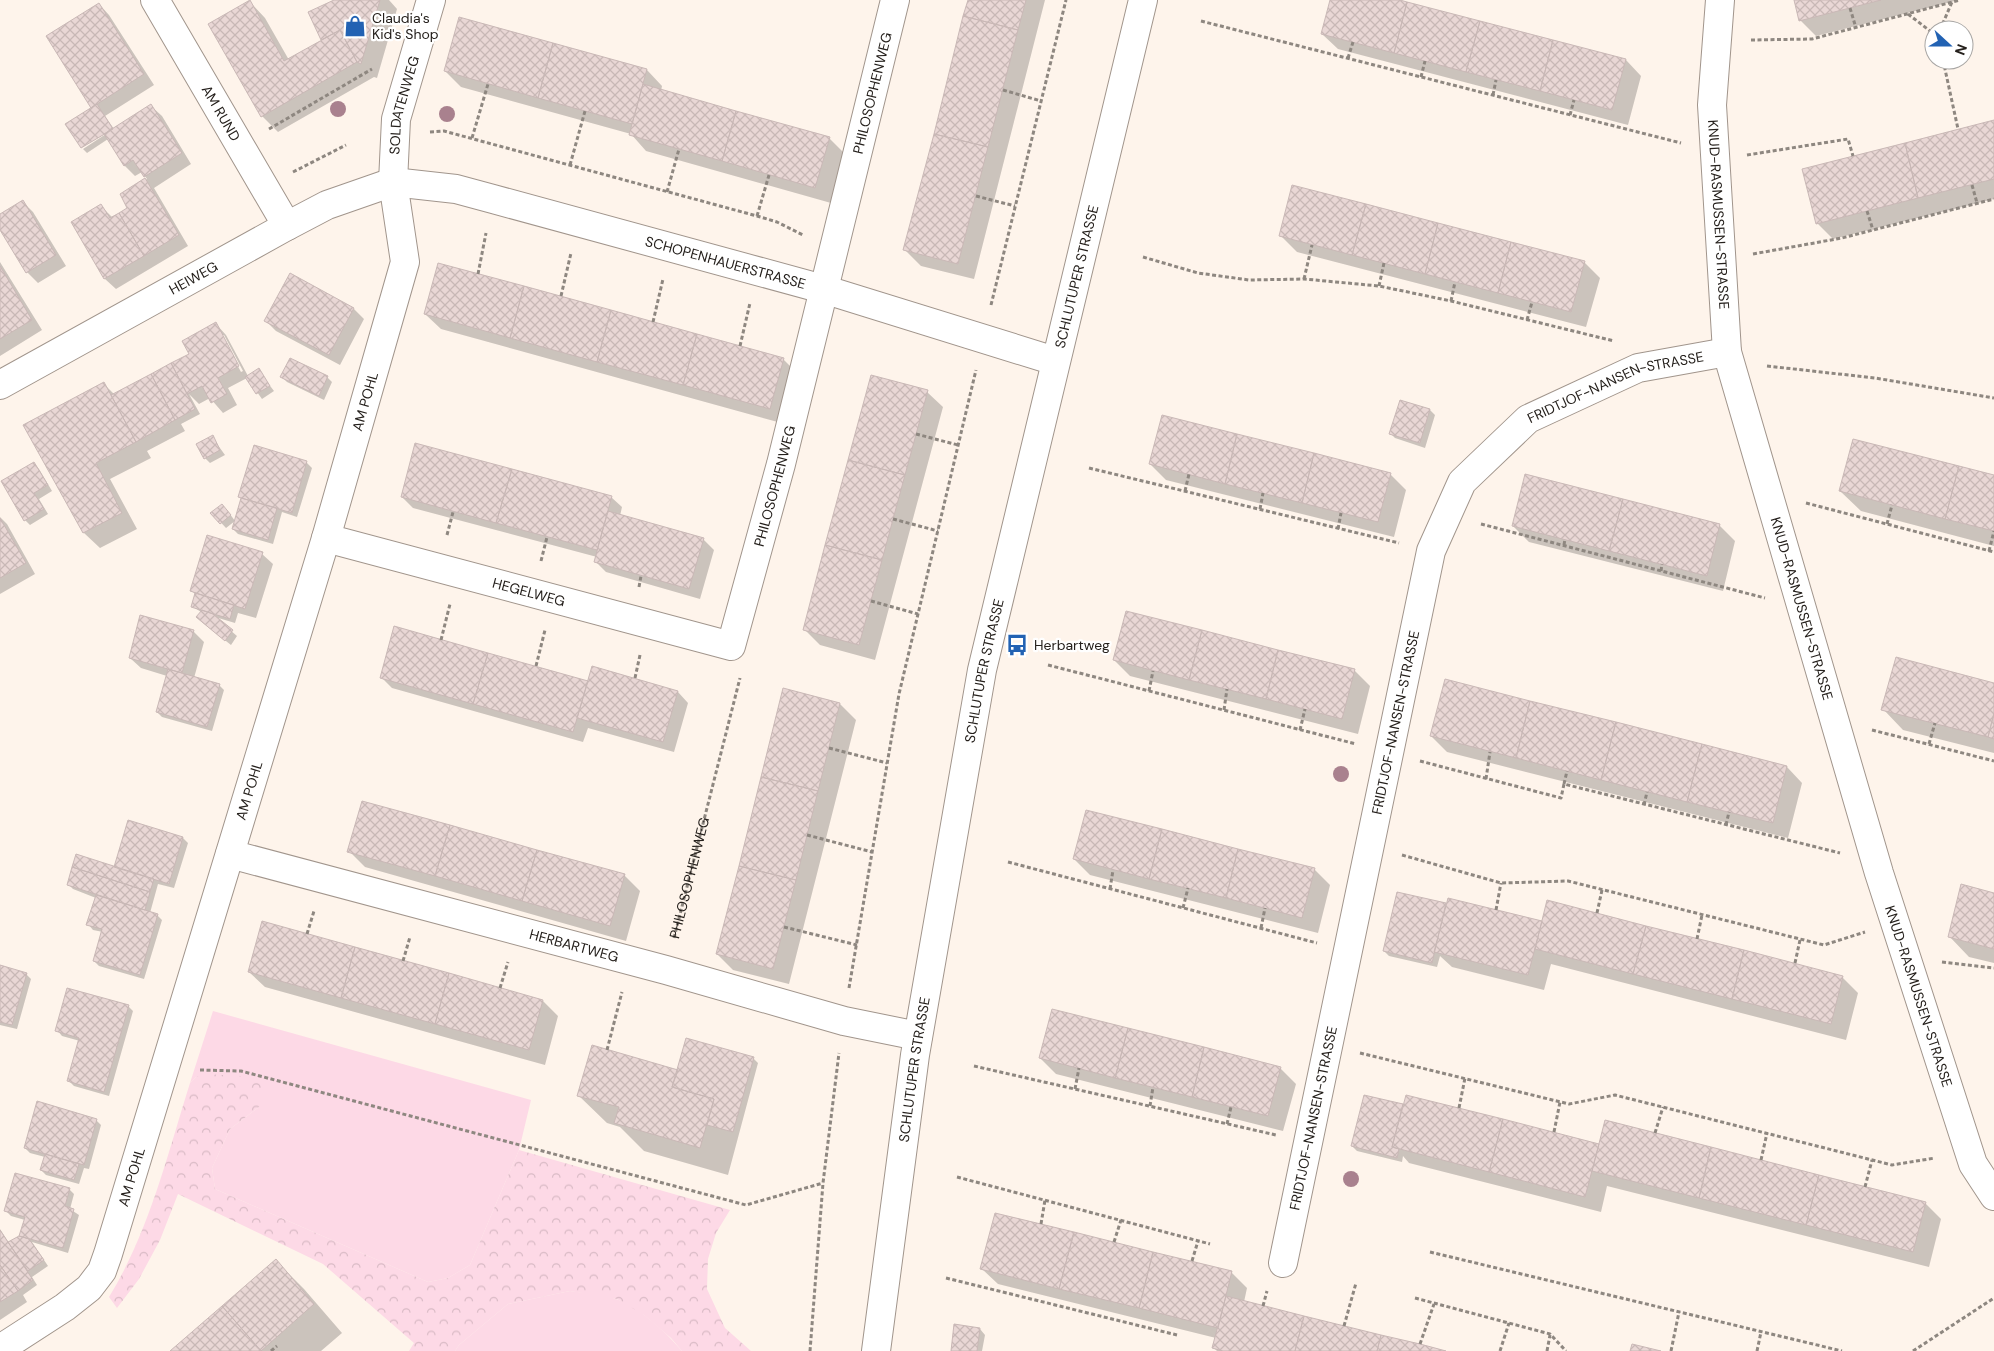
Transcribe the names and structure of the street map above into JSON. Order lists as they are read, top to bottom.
{
  "streets": {
    "street": [
      "PHILOSOPHENWEG",
      "SOLDATENWEG",
      "AM RUND",
      "KNUD-RASMUSSEN-STRASSE",
      "SCHOPENHAUERSTRASSE",
      "SCHLUTUPER STRASSE",
      "HEIWEG",
      "FRIDTJOF-NANSEN-STRASSE",
      "AM POHL",
      "HEGELWEG",
      "HERBARTWEG"
    ]
  },
  "crossings": [
    ["PHILOSOPHENWEG", "SCHOPENHAUERSTRASSE"],
    ["PHILOSOPHENWEG", "HEGELWEG"],
    ["PHILOSOPHENWEG", "HERBARTWEG"],
    ["SOLDATENWEG", "SCHOPENHAUERSTRASSE"],
    ["SOLDATENWEG", "HEIWEG"],
    ["SOLDATENWEG", "AM POHL"],
    ["AM RUND", "HEIWEG"],
    ["KNUD-RASMUSSEN-STRASSE", "FRIDTJOF-NANSEN-STRASSE"],
    ["SCHOPENHAUERSTRASSE", "SCHLUTUPER STRASSE"],
    ["SCHOPENHAUERSTRASSE", "HEIWEG"],
    ["SCHOPENHAUERSTRASSE", "AM POHL"],
    ["SCHLUTUPER STRASSE", "HERBARTWEG"],
    ["HEIWEG", "AM POHL"],
    ["AM POHL", "HEGELWEG"],
    ["AM POHL", "HERBARTWEG"]
  ],
  "places": {
    "shop": ["Claudia's Kid's Shop"],
    "bus stop": ["Herbartweg"]
  },
  "north": "right"
}
